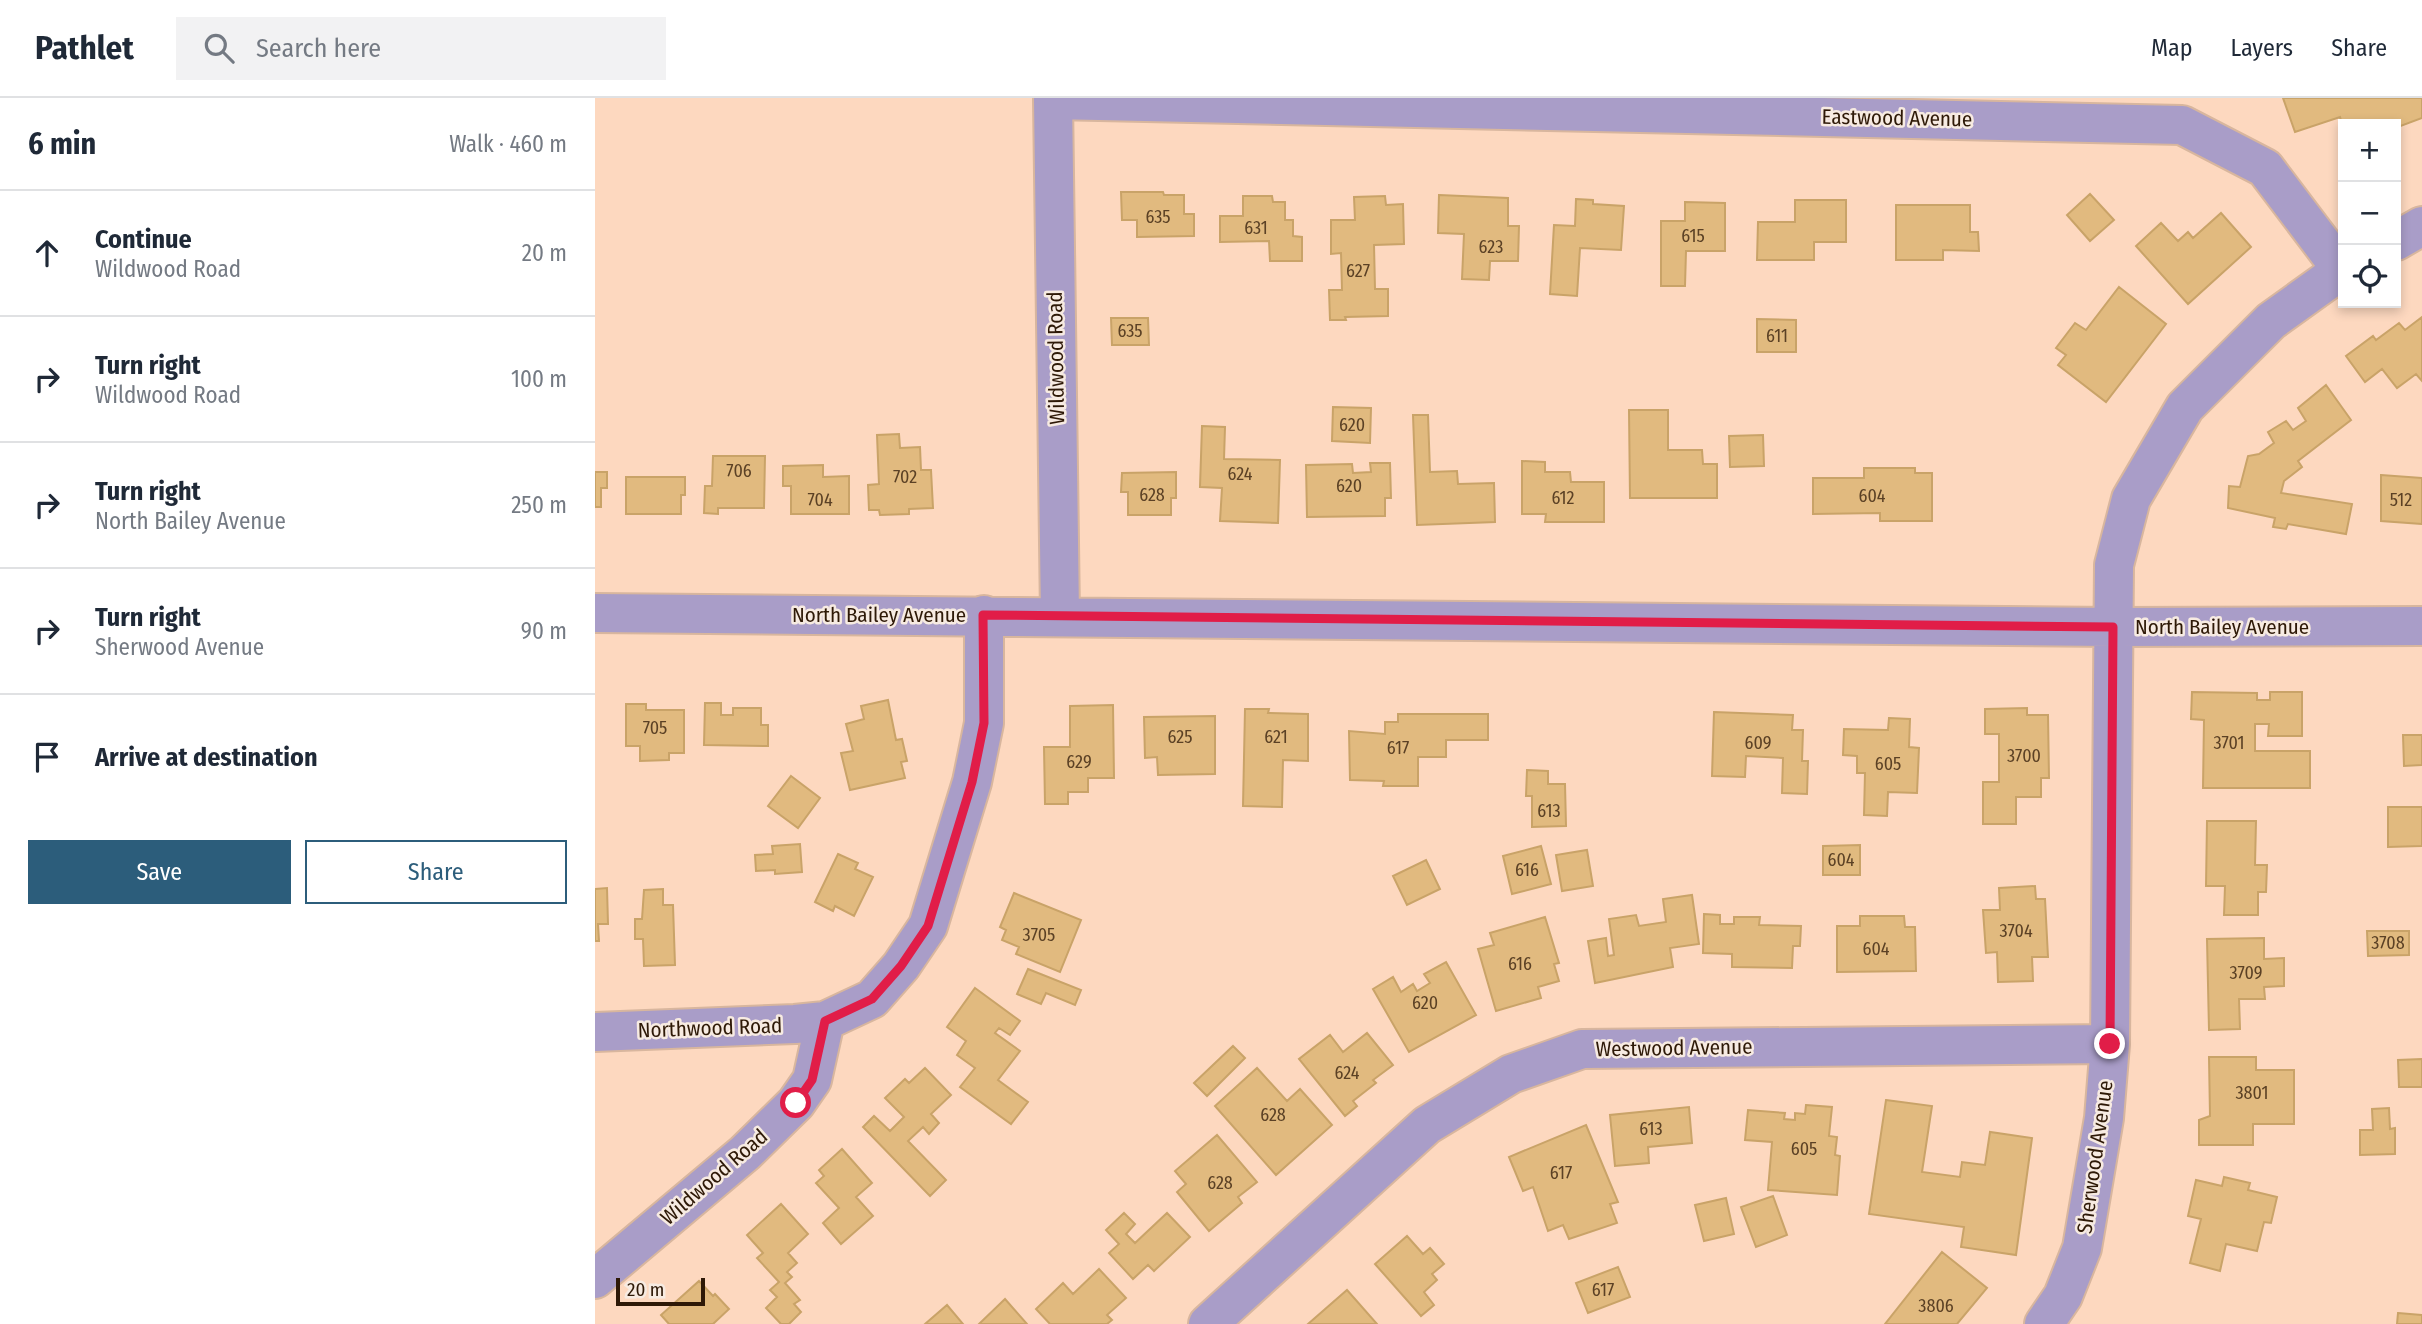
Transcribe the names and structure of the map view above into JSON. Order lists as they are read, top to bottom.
{
  "streets": {
    "street": [
      "Eastwood Avenue",
      "Wildwood Road",
      "North Bailey Avenue",
      "Northwood Road",
      "Westwood Avenue",
      "Sherwood Avenue"
    ]
  },
  "crossings": [
    ["Eastwood Avenue", "Wildwood Road"],
    ["Wildwood Road", "North Bailey Avenue"],
    ["Wildwood Road", "Northwood Road"],
    ["North Bailey Avenue", "Sherwood Avenue"],
    ["Westwood Avenue", "Sherwood Avenue"]
  ],
  "house_numbers": [
    "635",
    "631",
    "615",
    "623",
    "627",
    "635",
    "611",
    "620",
    "706",
    "624",
    "702",
    "620",
    "628",
    "604",
    "612",
    "704",
    "512",
    "705",
    "625",
    "621",
    "609",
    "3701",
    "617",
    "3700",
    "629",
    "605",
    "613",
    "604",
    "616",
    "3704",
    "3705",
    "3708",
    "604",
    "616",
    "3709",
    "620",
    "624",
    "3801",
    "628",
    "613",
    "605",
    "617",
    "628",
    "617",
    "3806"
  ],
  "scale_bar": "20 m",
  "page": {
    "header": "Pathlet",
    "search": "Search here",
    "nav": ["Map", "Layers", "Share"],
    "heading": ["6 min", "Walk · 460 m"],
    "map_buttons": ["+", "−"],
    "list": [
      ["Continue", "Wildwood Road", "20 m"],
      ["Turn right", "Wildwood Road", "100 m"],
      ["Turn right", "North Bailey Avenue", "250 m"],
      ["Turn right", "Sherwood Avenue", "90 m"],
      "Arrive at destination"
    ],
    "buttons": ["Save", "Share"],
    "scale": "20 m"
  }
}
